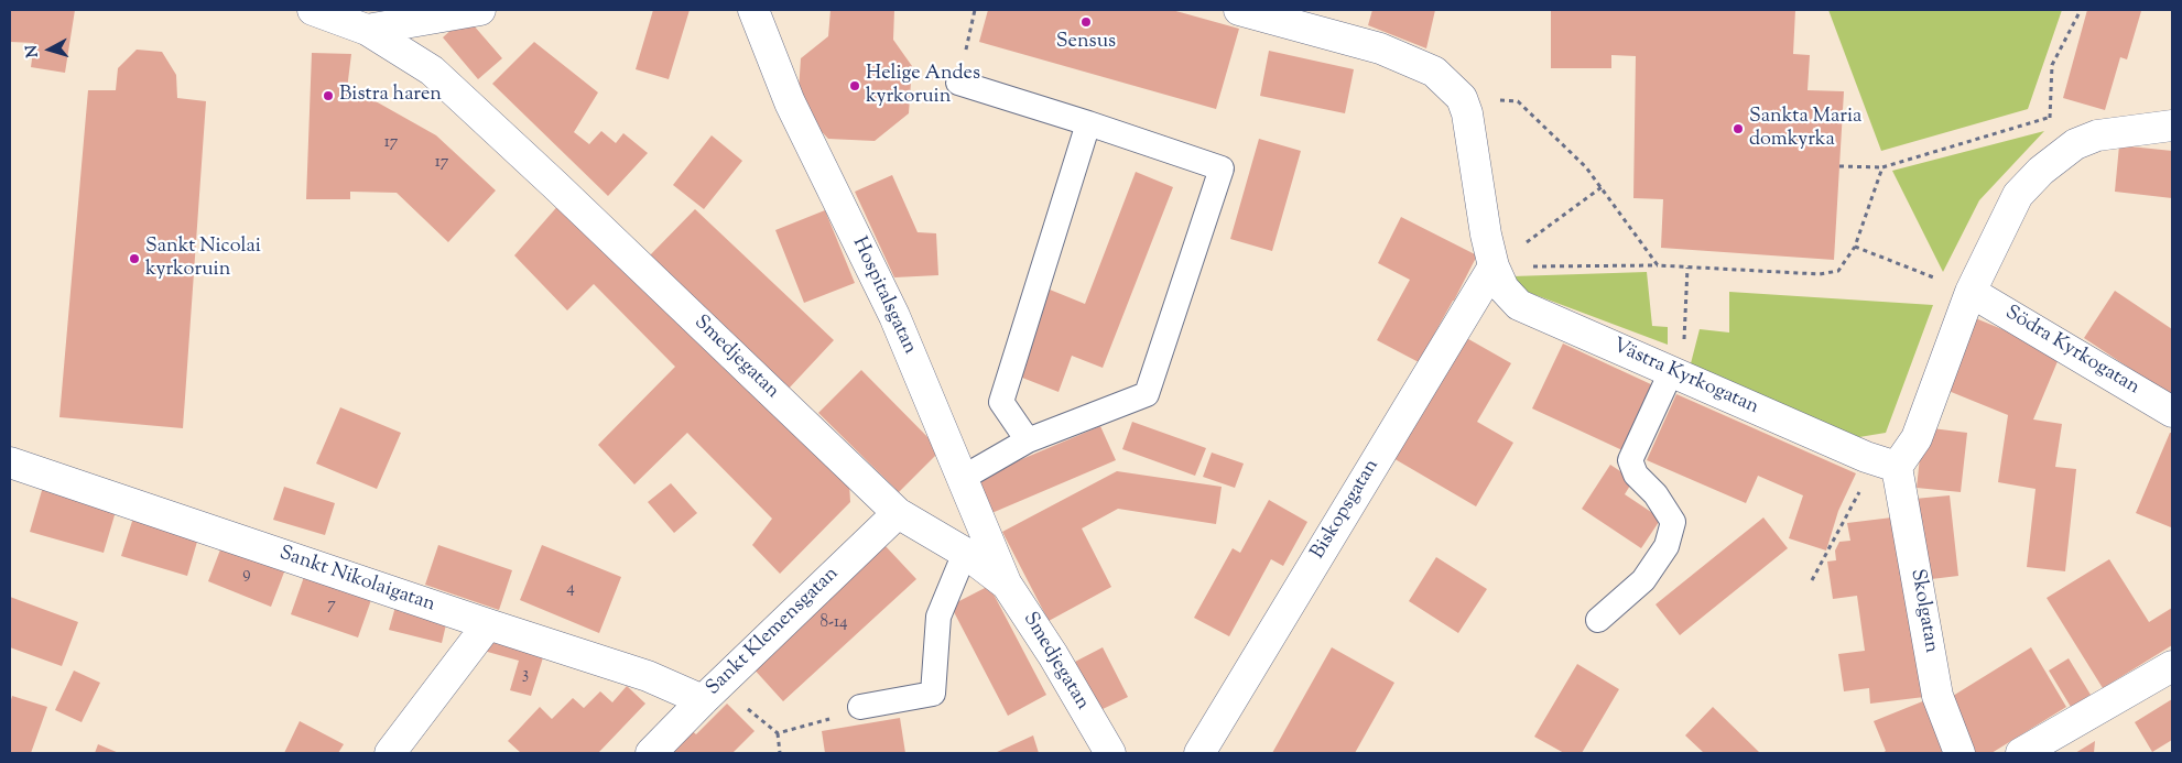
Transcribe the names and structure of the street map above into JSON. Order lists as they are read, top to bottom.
{
  "streets": {
    "street": [
      "Hospitalsgatan",
      "Södra Kyrkogatan",
      "Smedjegatan",
      "Västra Kyrkogatan",
      "Biskopsgatan",
      "Sankt Nikolaigatan",
      "Skolgatan",
      "Sankt Klemensgatan"
    ]
  },
  "crossings": [
    ["Hospitalsgatan", "Smedjegatan"],
    ["Smedjegatan", "Sankt Klemensgatan"],
    ["Västra Kyrkogatan", "Biskopsgatan"],
    ["Västra Kyrkogatan", "Skolgatan"],
    ["Sankt Nikolaigatan", "Sankt Klemensgatan"]
  ],
  "places": [
    "Sensus",
    "Helige Andes kyrkoruin",
    "Bistra haren",
    "Sankta Maria domkyrka",
    "Sankt Nicolai kyrkoruin"
  ],
  "house_numbers": [
    "17",
    "17",
    "9",
    "4",
    "7",
    "8-14",
    "3"
  ],
  "north": "left"
}
